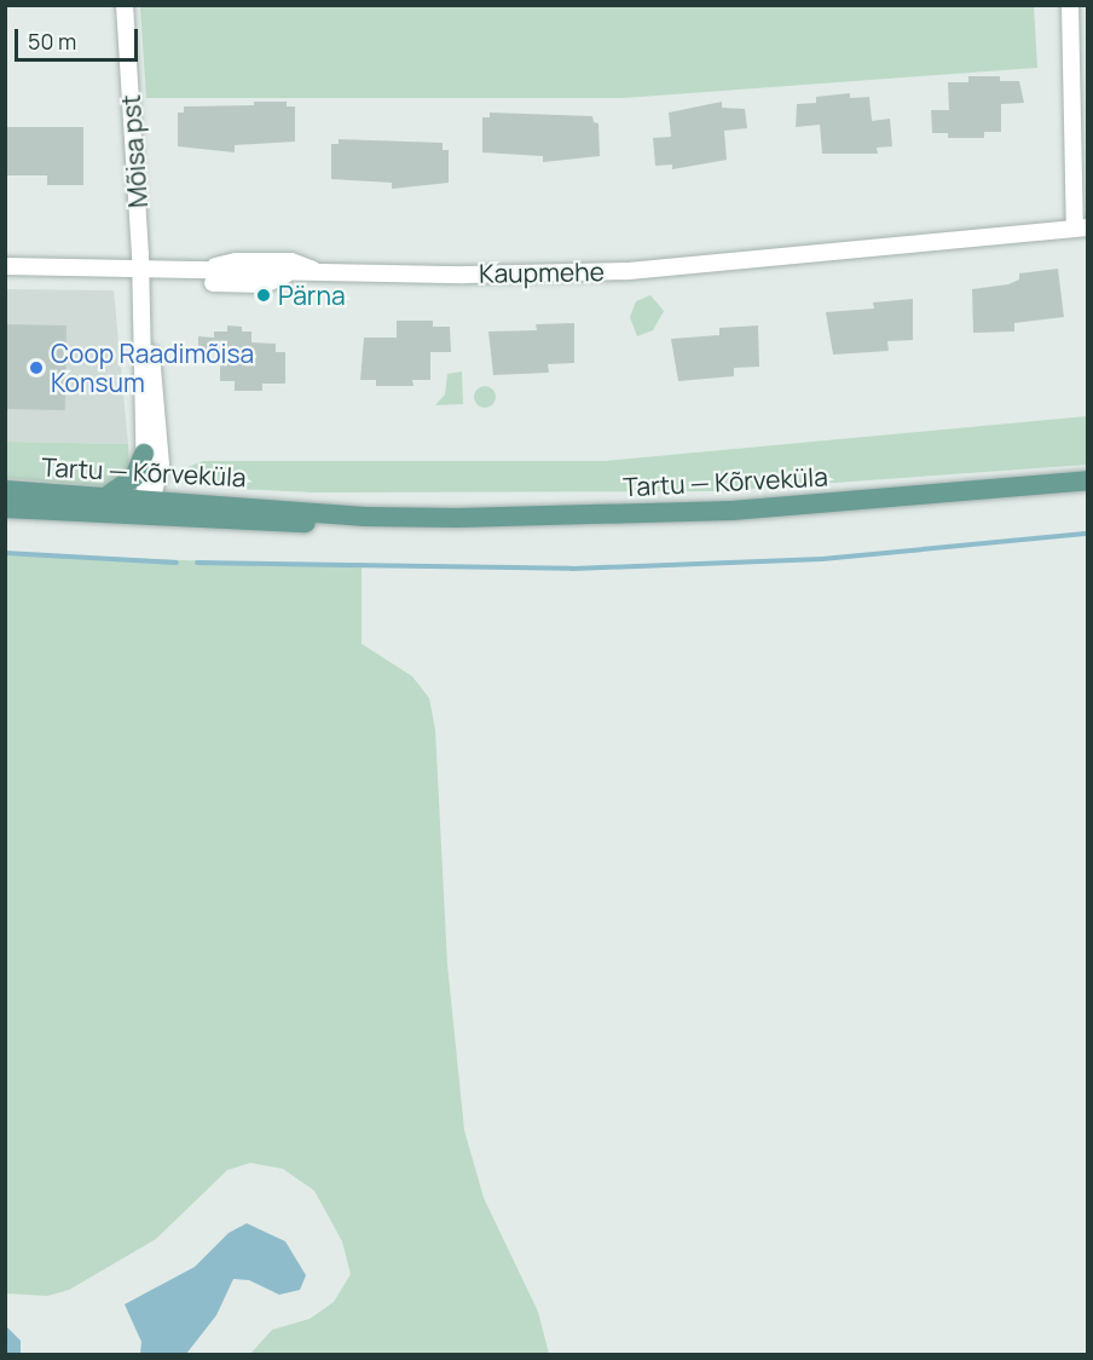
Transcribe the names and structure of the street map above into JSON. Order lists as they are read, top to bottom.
{
  "streets": {
    "main road": ["Tartu — Kõrveküla"],
    "street": ["Mõisa pst", "Kaupmehe"]
  },
  "crossings": [
    ["Mõisa pst", "Kaupmehe"],
    ["Mõisa pst", "Tartu — Kõrveküla"]
  ],
  "places": ["Pärna", "Coop Raadimõisa Konsum"],
  "scale_bar": "50 m"
}
